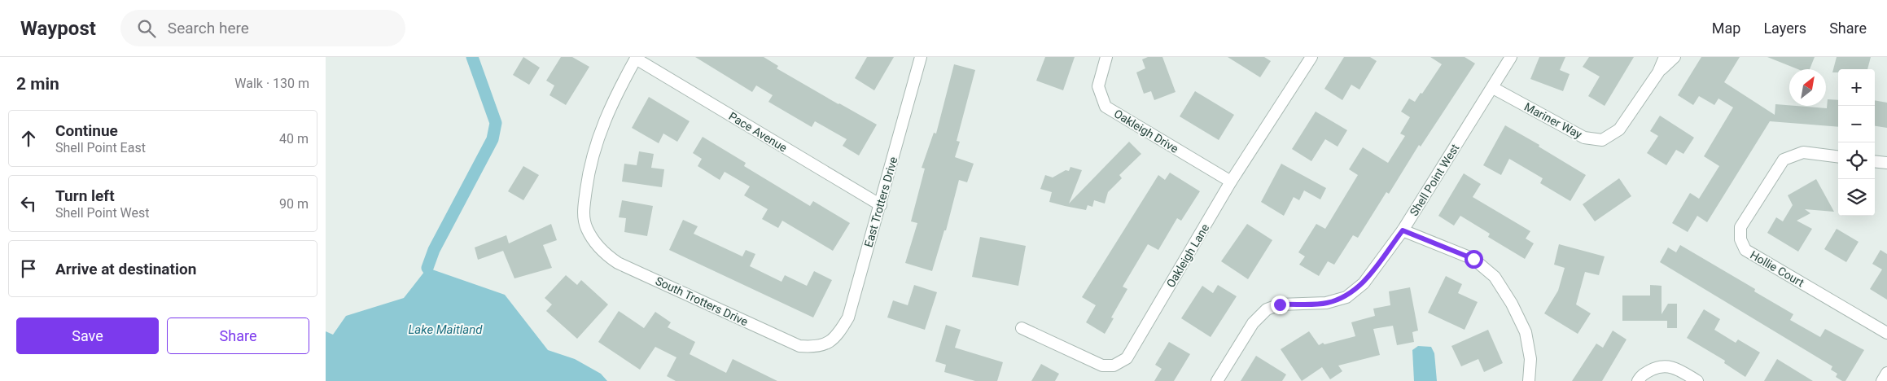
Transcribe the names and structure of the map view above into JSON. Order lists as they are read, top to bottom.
{
  "streets": {
    "street": [
      "Mariner Way",
      "Oakleigh Drive",
      "Pace Avenue",
      "Shell Point West",
      "East Trotters Drive",
      "Oakleigh Lane",
      "Hollie Court",
      "South Trotters Drive"
    ]
  },
  "crossings": [
    ["Mariner Way", "Shell Point West"],
    ["Oakleigh Drive", "Oakleigh Lane"],
    ["Pace Avenue", "East Trotters Drive"],
    ["Pace Avenue", "South Trotters Drive"],
    ["East Trotters Drive", "South Trotters Drive"]
  ],
  "water": ["Lake Maitland"],
  "north": "top right",
  "page": {
    "header": "Waypost",
    "search": "Search here",
    "nav": ["Map", "Layers", "Share"],
    "heading": ["2 min", "Walk · 130 m"],
    "map_buttons": ["+", "−"],
    "list": [
      ["Continue", "Shell Point East", "40 m"],
      ["Turn left", "Shell Point West", "90 m"],
      "Arrive at destination"
    ],
    "buttons": ["Save", "Share"]
  }
}
